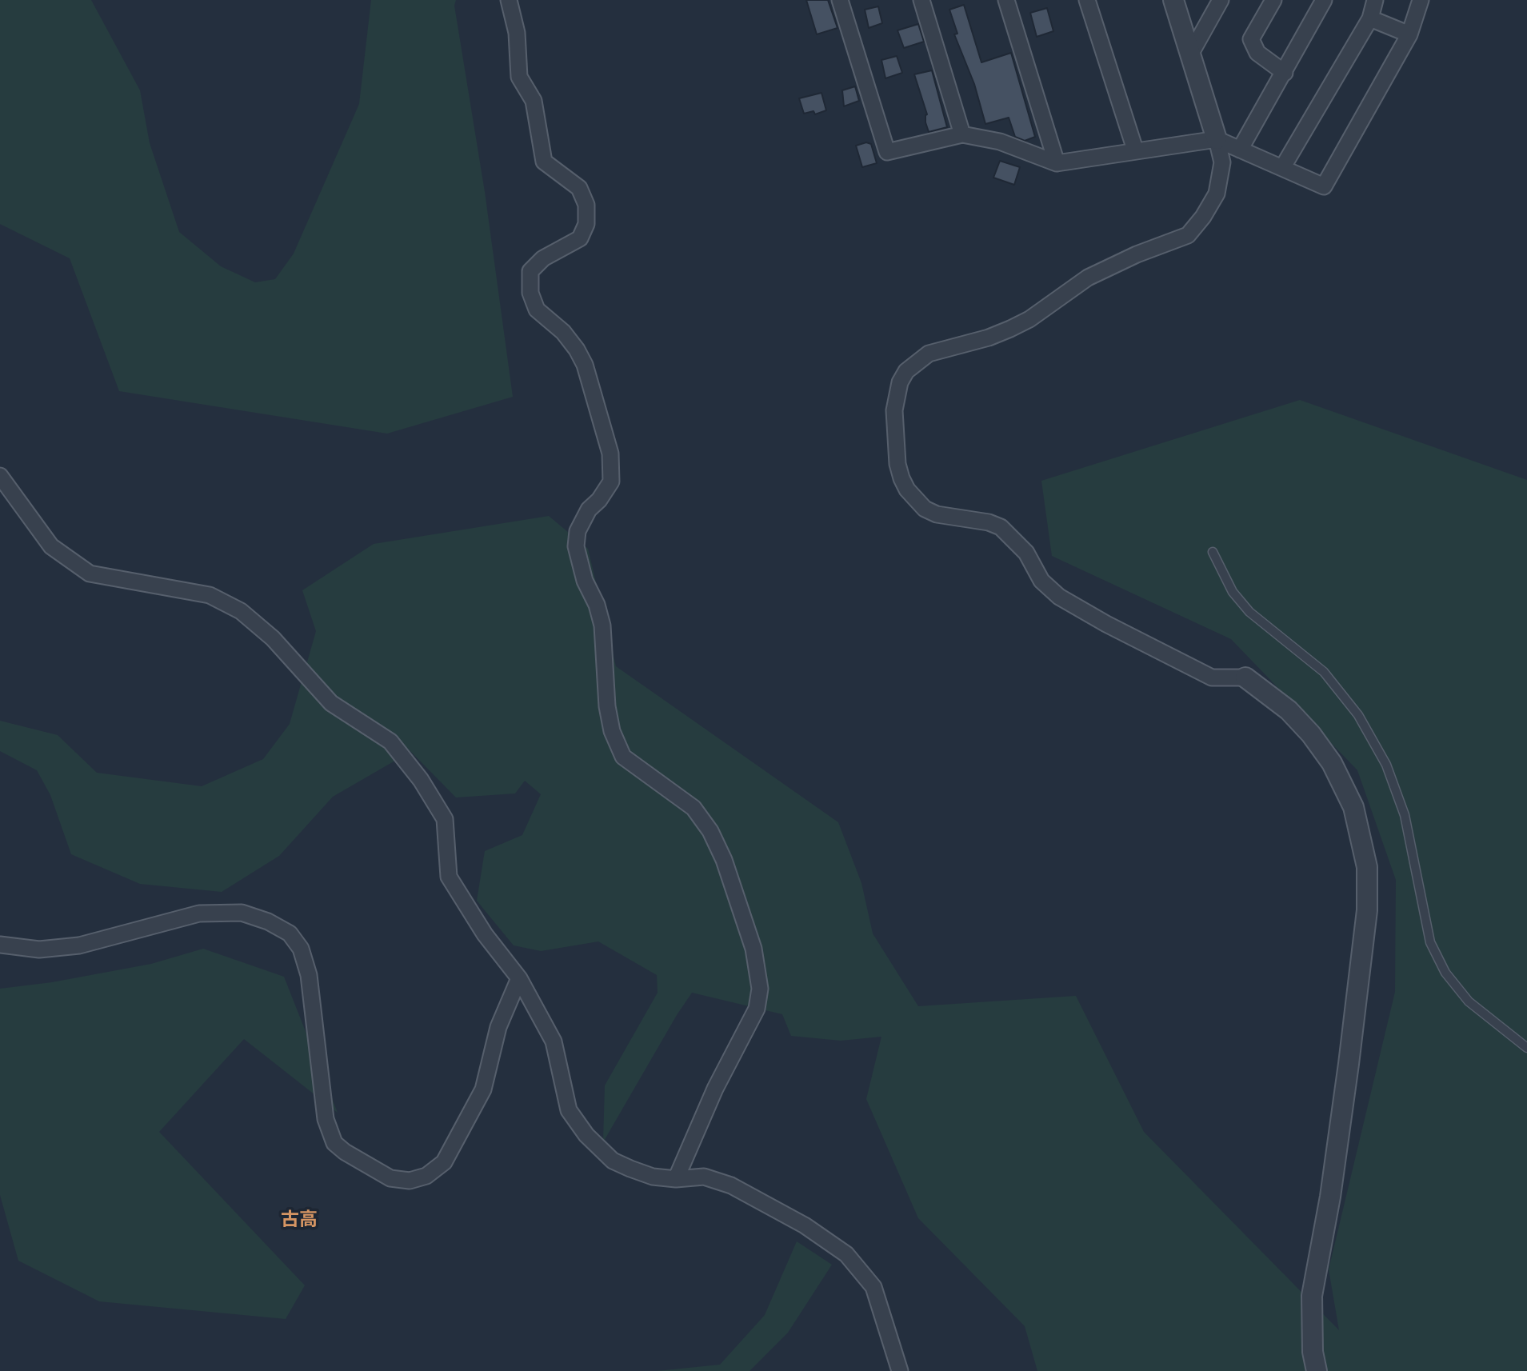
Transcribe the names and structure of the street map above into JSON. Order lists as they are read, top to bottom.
{
  "districts": ["古高"]
}
